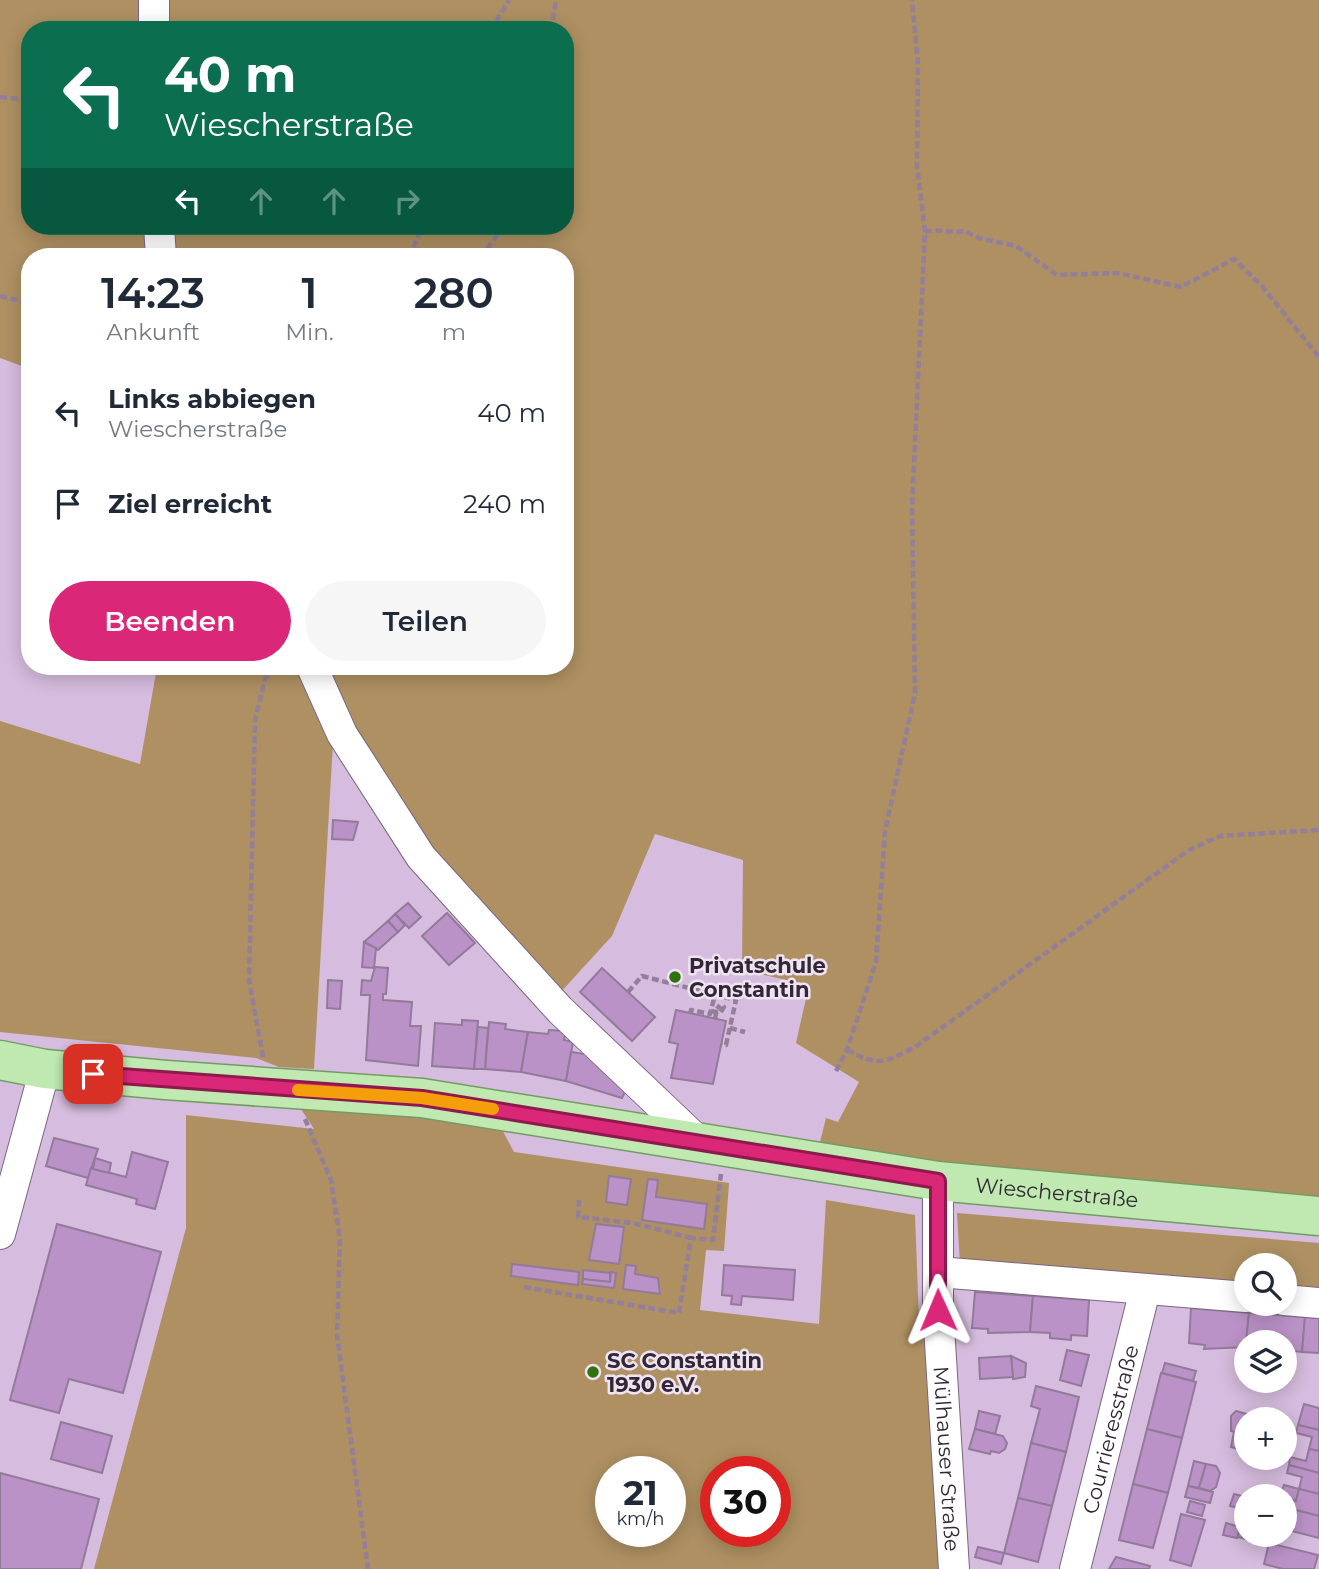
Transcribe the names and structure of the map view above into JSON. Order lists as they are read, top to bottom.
{
  "streets": {
    "main road": ["Wiescherstraße"],
    "street": ["Courrieresstraße", "Mülhauser Straße"]
  },
  "crossings": [
    ["Wiescherstraße", "Mülhauser Straße"]
  ],
  "places": ["Privatschule Constantin", "SC Constantin 1930 e.V."],
  "page": {
    "turn": ["40 m", "Wiescherstraße"],
    "eta": [
      "14:23",
      "Ankunft",
      "1",
      "Min.",
      "280",
      "m"
    ],
    "list": [
      {
        "name": "Links abbiegen",
        "note": "Wiescherstraße",
        "value": "40 m"
      },
      {
        "name": "Ziel erreicht",
        "value": "240 m"
      }
    ],
    "buttons": ["Beenden", "Teilen"],
    "map_buttons": ["+", "−"],
    "speed": "21 km/h",
    "limit": "30"
  }
}
